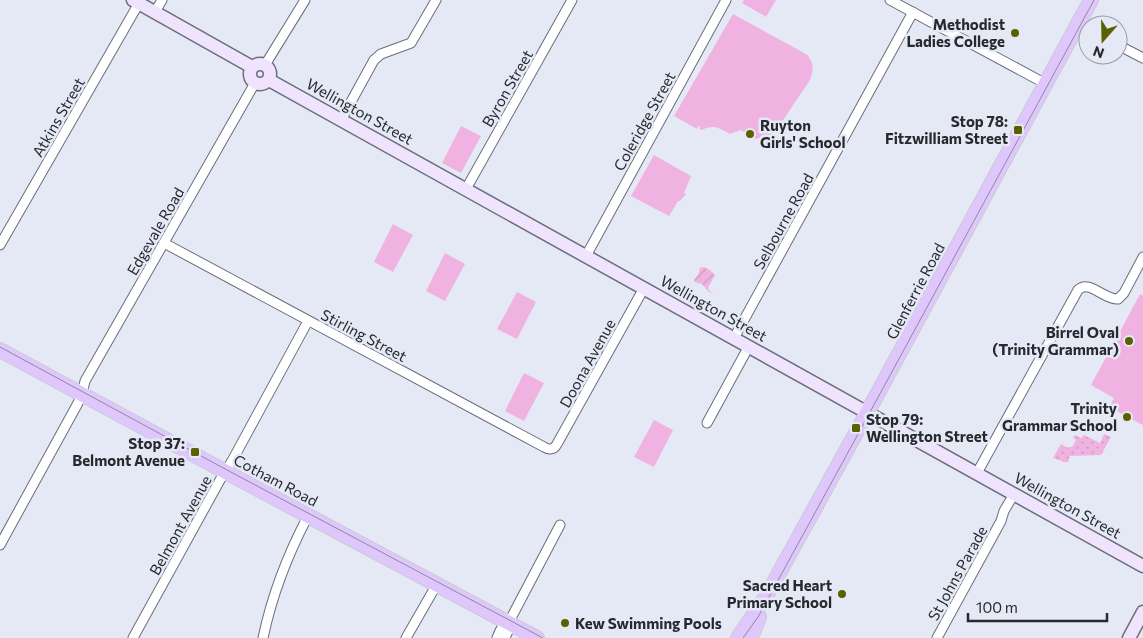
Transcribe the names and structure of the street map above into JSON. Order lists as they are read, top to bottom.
{
  "streets": {
    "main road": ["Glenferrie Road", "Cotham Road"],
    "street": [
      "Byron Street",
      "Wellington Street",
      "Atkins Street",
      "Coleridge Street",
      "Selbourne Road",
      "Edgevale Road",
      "Stirling Street",
      "Doona Avenue",
      "Belmont Avenue",
      "St Johns Parade"
    ]
  },
  "crossings": [
    ["Byron Street", "Wellington Street"],
    ["Wellington Street", "Coleridge Street"],
    ["Wellington Street", "Selbourne Road"],
    ["Wellington Street", "Edgevale Road"],
    ["Wellington Street", "Glenferrie Road"],
    ["Wellington Street", "Doona Avenue"],
    ["Wellington Street", "St Johns Parade"],
    ["Edgevale Road", "Stirling Street"],
    ["Edgevale Road", "Cotham Road"],
    ["Stirling Street", "Doona Avenue"],
    ["Stirling Street", "Belmont Avenue"],
    ["Cotham Road", "Belmont Avenue"]
  ],
  "places": {
    "other": [
      "Methodist Ladies College",
      "Ruyton Girls' School",
      "Birrel Oval (Trinity Grammar)",
      "Trinity Grammar School",
      "Sacred Heart Primary School",
      "Kew Swimming Pools"
    ],
    "transit": ["Stop 78: Fitzwilliam Street", "Stop 79: Wellington Street", "Stop 37: Belmont Avenue"]
  },
  "scale_bar": "100 m",
  "north": "bottom"
}
